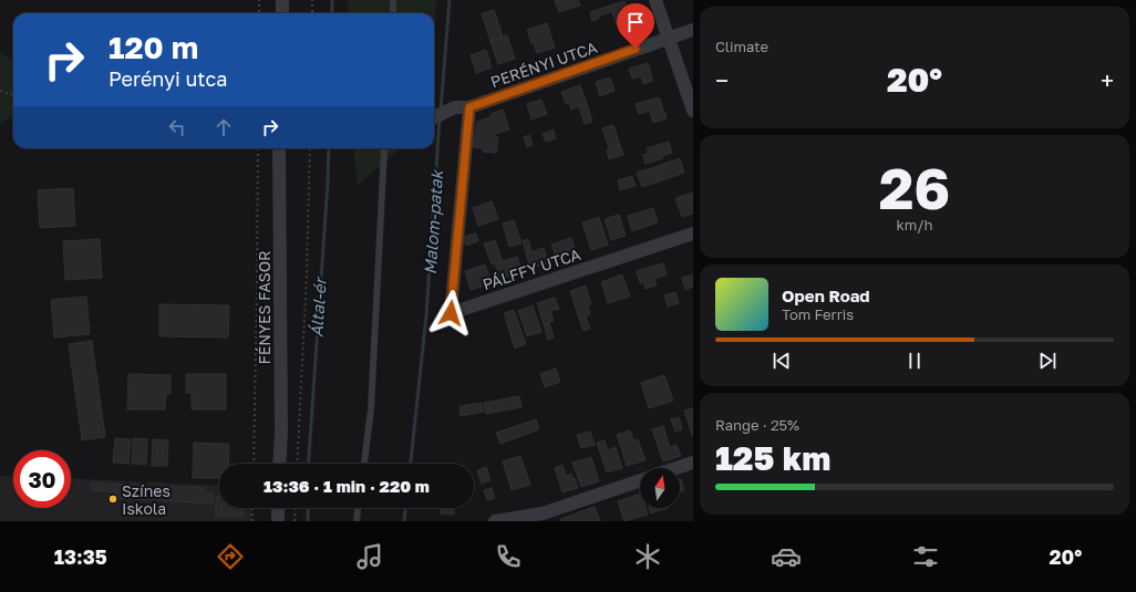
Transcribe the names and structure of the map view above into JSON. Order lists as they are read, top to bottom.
{
  "streets": {
    "street": ["PERÉNYI UTCA", "PÁLFFY UTCA", "FÉNYES FASOR"]
  },
  "crossings": [
    ["PERÉNYI UTCA", "PÁLFFY UTCA"]
  ],
  "water": ["Malom-patak", "Által-ér"],
  "places": ["Színes Iskola"],
  "north": "top",
  "page": {
    "tile": [
      "Climate",
      ["26", "km/h"],
      ["Range · 25%", "125 km"]
    ],
    "turn": ["120 m", "Perényi utca"],
    "heat": ["−", "20°", "+"],
    "song": ["Open Road", "Tom Ferris"],
    "limit": "30",
    "trip": "13:36 · 1 min · 220 m",
    "tabs": ["13:35", "20°"]
  }
}
